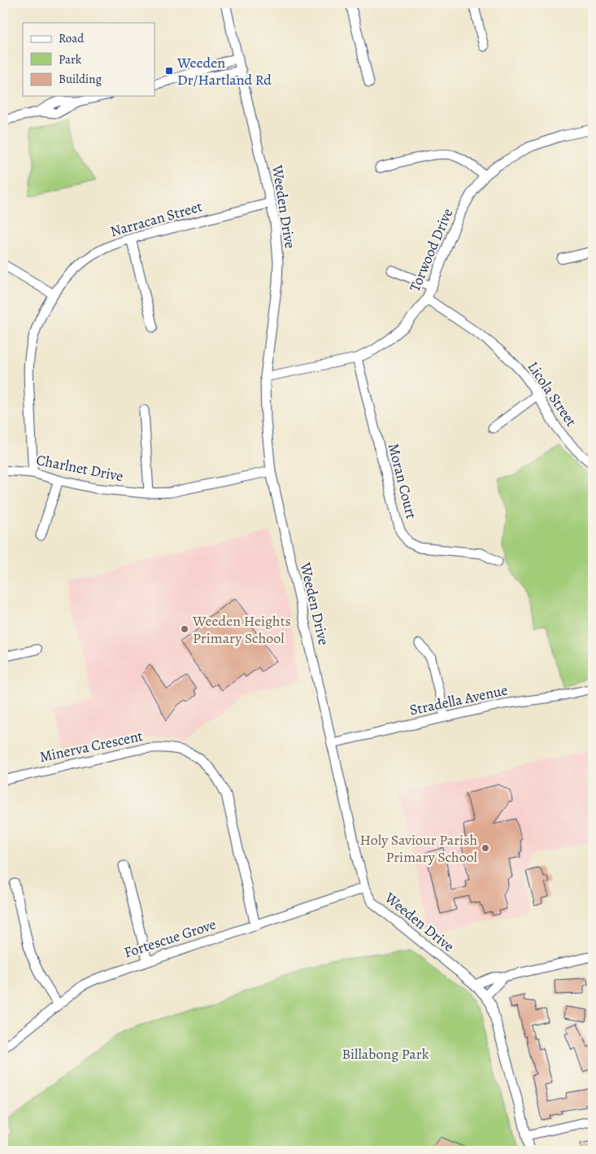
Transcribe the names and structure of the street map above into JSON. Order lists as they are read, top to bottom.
{
  "streets": {
    "street": [
      "Weeden Drive",
      "Narracan Street",
      "Torwood Drive",
      "Licola Street",
      "Charlnet Drive",
      "Moran Court",
      "Stradella Avenue",
      "Minerva Crescent",
      "Fortescue Grove"
    ]
  },
  "crossings": [
    ["Weeden Drive", "Narracan Street"],
    ["Weeden Drive", "Torwood Drive"],
    ["Weeden Drive", "Charlnet Drive"],
    ["Weeden Drive", "Stradella Avenue"],
    ["Weeden Drive", "Fortescue Grove"],
    ["Narracan Street", "Charlnet Drive"],
    ["Torwood Drive", "Licola Street"],
    ["Torwood Drive", "Moran Court"],
    ["Minerva Crescent", "Fortescue Grove"]
  ],
  "parks": ["Billabong Park"],
  "places": {
    "transit": ["Weeden Dr/Hartland Rd"],
    "other": ["Weeden Heights Primary School", "Holy Saviour Parish Primary School"]
  },
  "legend": ["Road", "Park", "Building"]
}
